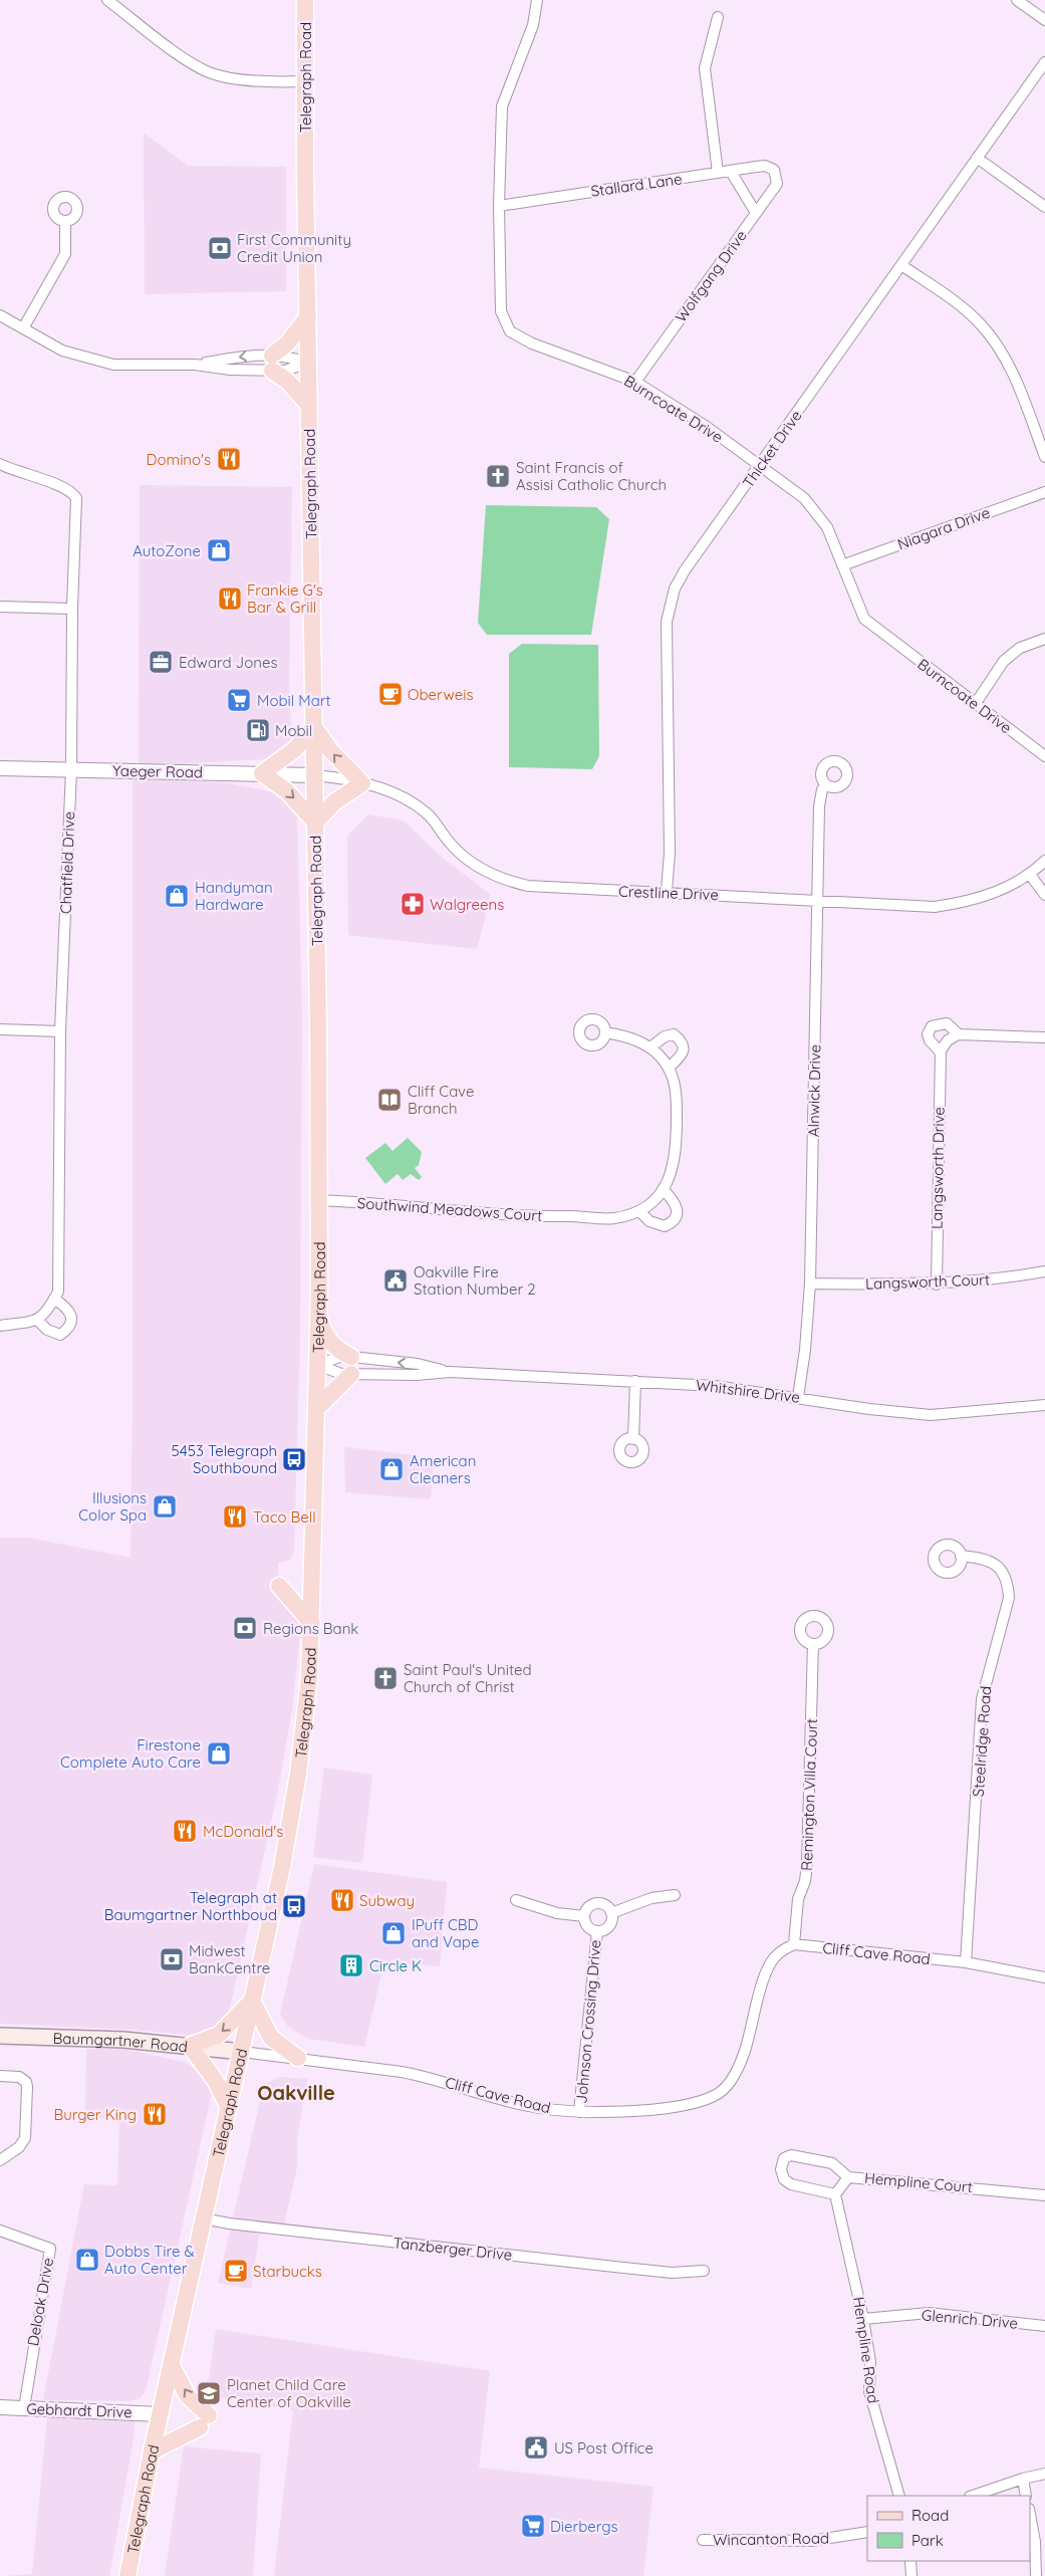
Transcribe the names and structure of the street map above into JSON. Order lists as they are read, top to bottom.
{
  "streets": {
    "main road": ["Telegraph Road", "Baumgartner Road"],
    "street": [
      "Stallard Lane",
      "Wolfgang Drive",
      "Burncoate Drive",
      "Thicket Drive",
      "Niagara Drive",
      "Yaeger Road",
      "Chatfield Drive",
      "Crestline Drive",
      "Alnwick Drive",
      "Langsworth Drive",
      "Southwind Meadows Court",
      "Langsworth Court",
      "Whitshire Drive",
      "Steelridge Road",
      "Remington Villa Court",
      "Cliff Cave Road",
      "Johnson Crossing Drive",
      "Hempline Court",
      "Tanzberger Drive",
      "Deloak Drive",
      "Glenrich Drive",
      "Hempline Road",
      "Gebhardt Drive",
      "Wincanton Road"
    ]
  },
  "crossings": [
    ["Telegraph Road", "Yaeger Road"],
    ["Telegraph Road", "Crestline Drive"],
    ["Telegraph Road", "Southwind Meadows Court"],
    ["Telegraph Road", "Whitshire Drive"],
    ["Telegraph Road", "Cliff Cave Road"],
    ["Telegraph Road", "Baumgartner Road"],
    ["Telegraph Road", "Tanzberger Drive"],
    ["Telegraph Road", "Gebhardt Drive"],
    ["Stallard Lane", "Wolfgang Drive"],
    ["Stallard Lane", "Burncoate Drive"],
    ["Wolfgang Drive", "Burncoate Drive"],
    ["Burncoate Drive", "Thicket Drive"],
    ["Burncoate Drive", "Niagara Drive"],
    ["Thicket Drive", "Crestline Drive"],
    ["Yaeger Road", "Chatfield Drive"],
    ["Yaeger Road", "Crestline Drive"],
    ["Crestline Drive", "Alnwick Drive"],
    ["Alnwick Drive", "Langsworth Court"],
    ["Alnwick Drive", "Whitshire Drive"],
    ["Langsworth Drive", "Langsworth Court"],
    ["Steelridge Road", "Cliff Cave Road"],
    ["Remington Villa Court", "Cliff Cave Road"],
    ["Cliff Cave Road", "Johnson Crossing Drive"],
    ["Cliff Cave Road", "Baumgartner Road"],
    ["Hempline Court", "Hempline Road"],
    ["Deloak Drive", "Gebhardt Drive"],
    ["Glenrich Drive", "Hempline Road"]
  ],
  "districts": ["Oakville"],
  "places": {
    "bank": ["First Community Credit Union", "Regions Bank", "Midwest BankCentre"],
    "restaurant": [
      "Domino's",
      "Frankie G's Bar & Grill",
      "Taco Bell",
      "McDonald's",
      "Subway",
      "Burger King"
    ],
    "church": ["Saint Francis of Assisi Catholic Church", "Saint Paul's United Church of Christ"],
    "shop": [
      "AutoZone",
      "Handyman Hardware",
      "American Cleaners",
      "Illusions Color Spa",
      "Firestone Complete Auto Care",
      "IPuff CBD and Vape",
      "Dobbs Tire & Auto Center"
    ],
    "office": ["Edward Jones"],
    "cafe": ["Oberweis", "Starbucks"],
    "supermarket": ["Mobil Mart", "Dierbergs"],
    "fuel station": ["Mobil"],
    "pharmacy": ["Walgreens"],
    "library": ["Cliff Cave Branch"],
    "public building": ["Oakville Fire Station Number 2", "US Post Office"],
    "bus stop": ["5453 Telegraph Southbound", "Telegraph at Baumgartner Northboud"],
    "building": ["Circle K"],
    "school or university": ["Planet Child Care Center of Oakville"]
  },
  "legend": ["Road", "Park"]
}
